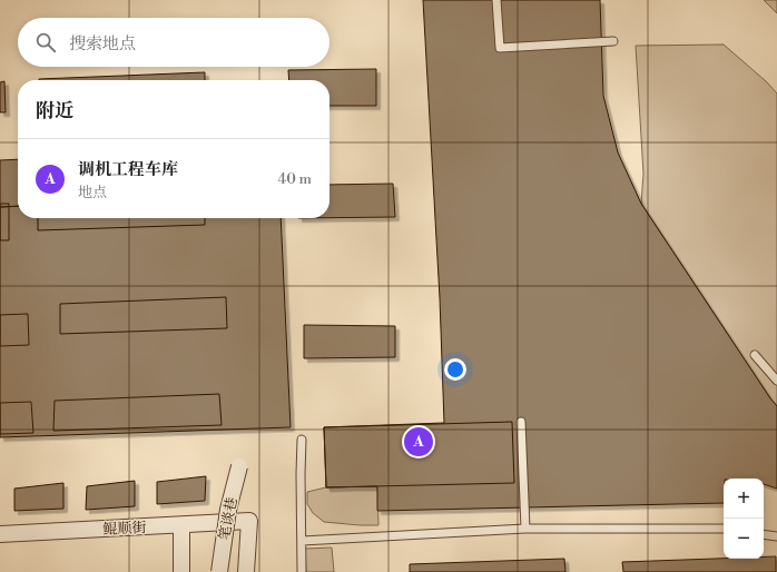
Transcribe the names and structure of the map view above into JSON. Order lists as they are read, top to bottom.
{
  "streets": {
    "street": ["笔谈巷", "鲲顺街"]
  },
  "crossings": [
    ["笔谈巷", "鲲顺街"]
  ],
  "page": {
    "search": "搜索地点",
    "heading": "附近",
    "list": [
      {
        "mark": "A",
        "name": "调机工程车库",
        "note": "地点",
        "value": "40 m"
      }
    ],
    "pins": "A",
    "map_buttons": ["+", "−"]
  }
}
